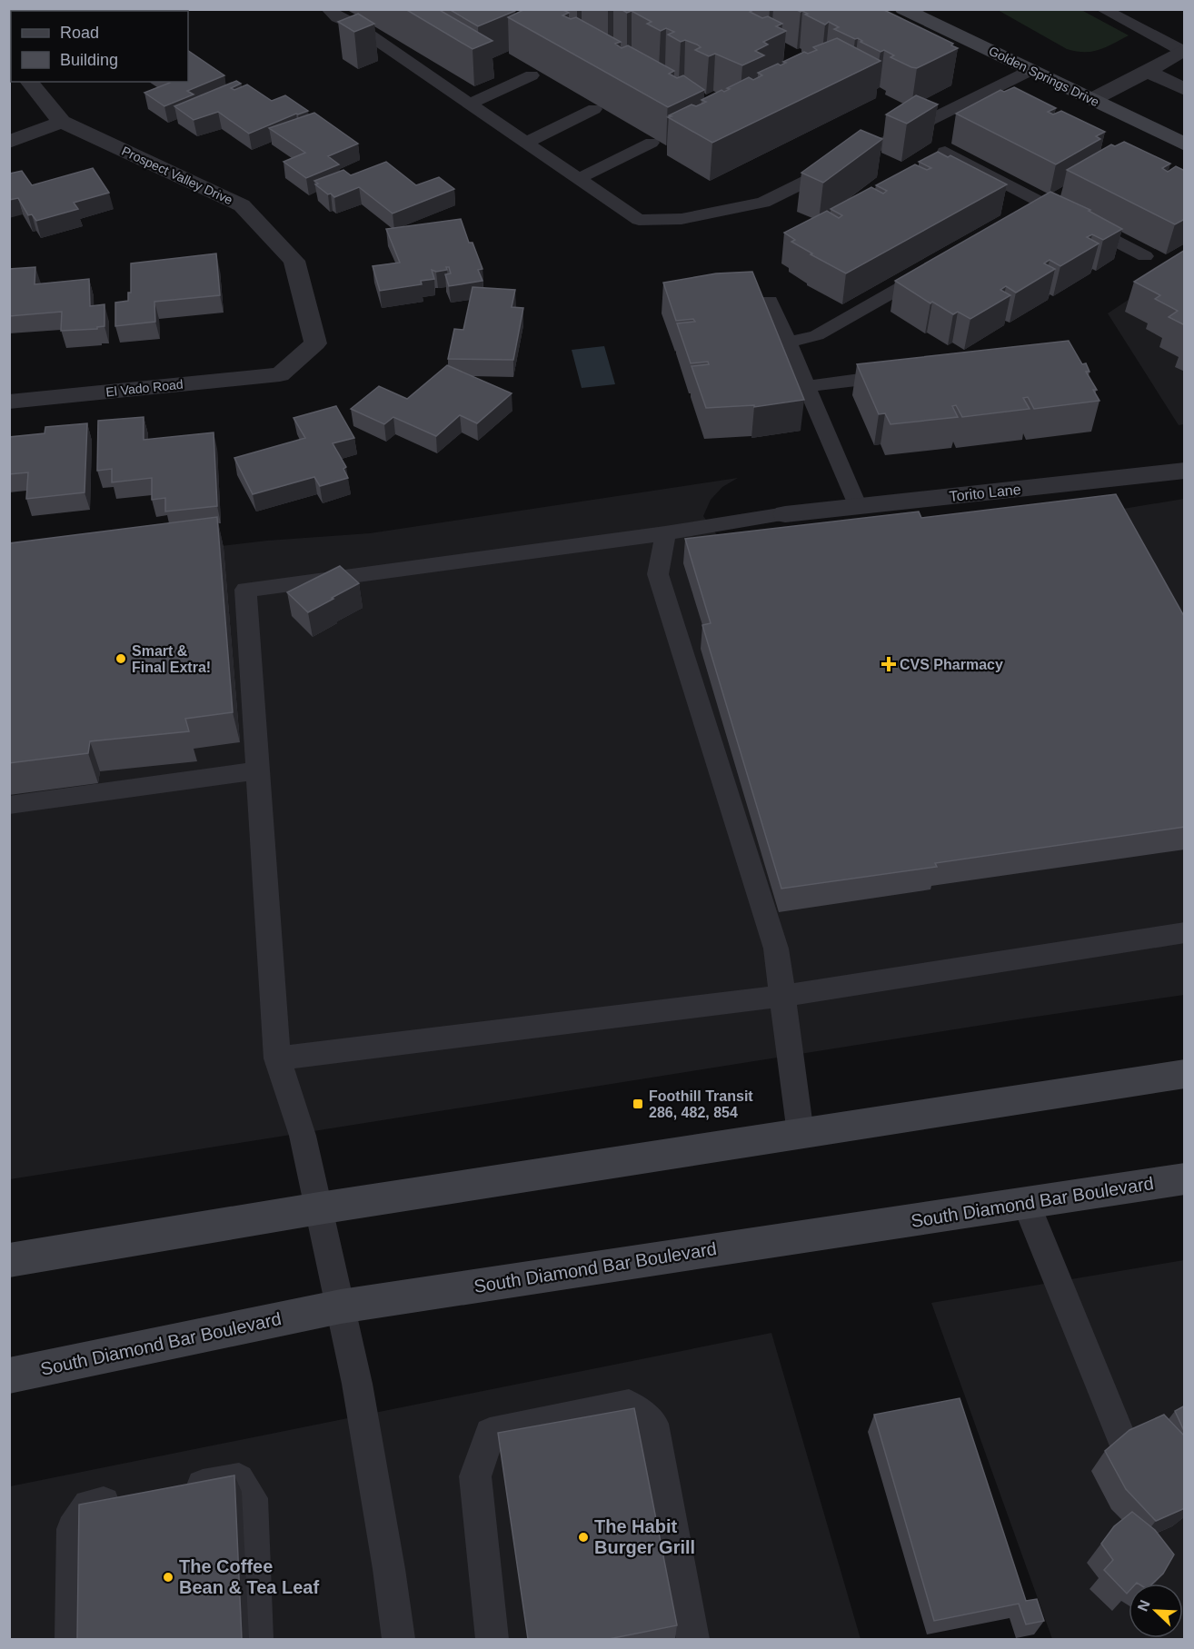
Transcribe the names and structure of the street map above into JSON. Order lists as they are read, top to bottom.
{
  "streets": {
    "main road": ["Golden Springs Drive", "South Diamond Bar Boulevard"],
    "street": ["Prospect Valley Drive", "El Vado Road", "Torito Lane"]
  },
  "crossings": [
    ["Prospect Valley Drive", "El Vado Road"]
  ],
  "places": {
    "other": ["Smart & Final Extra!", "The Habit Burger Grill", "The Coffee Bean & Tea Leaf"],
    "health": ["CVS Pharmacy"],
    "transit": ["Foothill Transit 286, 482, 854"]
  },
  "legend": ["Road", "Building"],
  "north": "top left"
}
